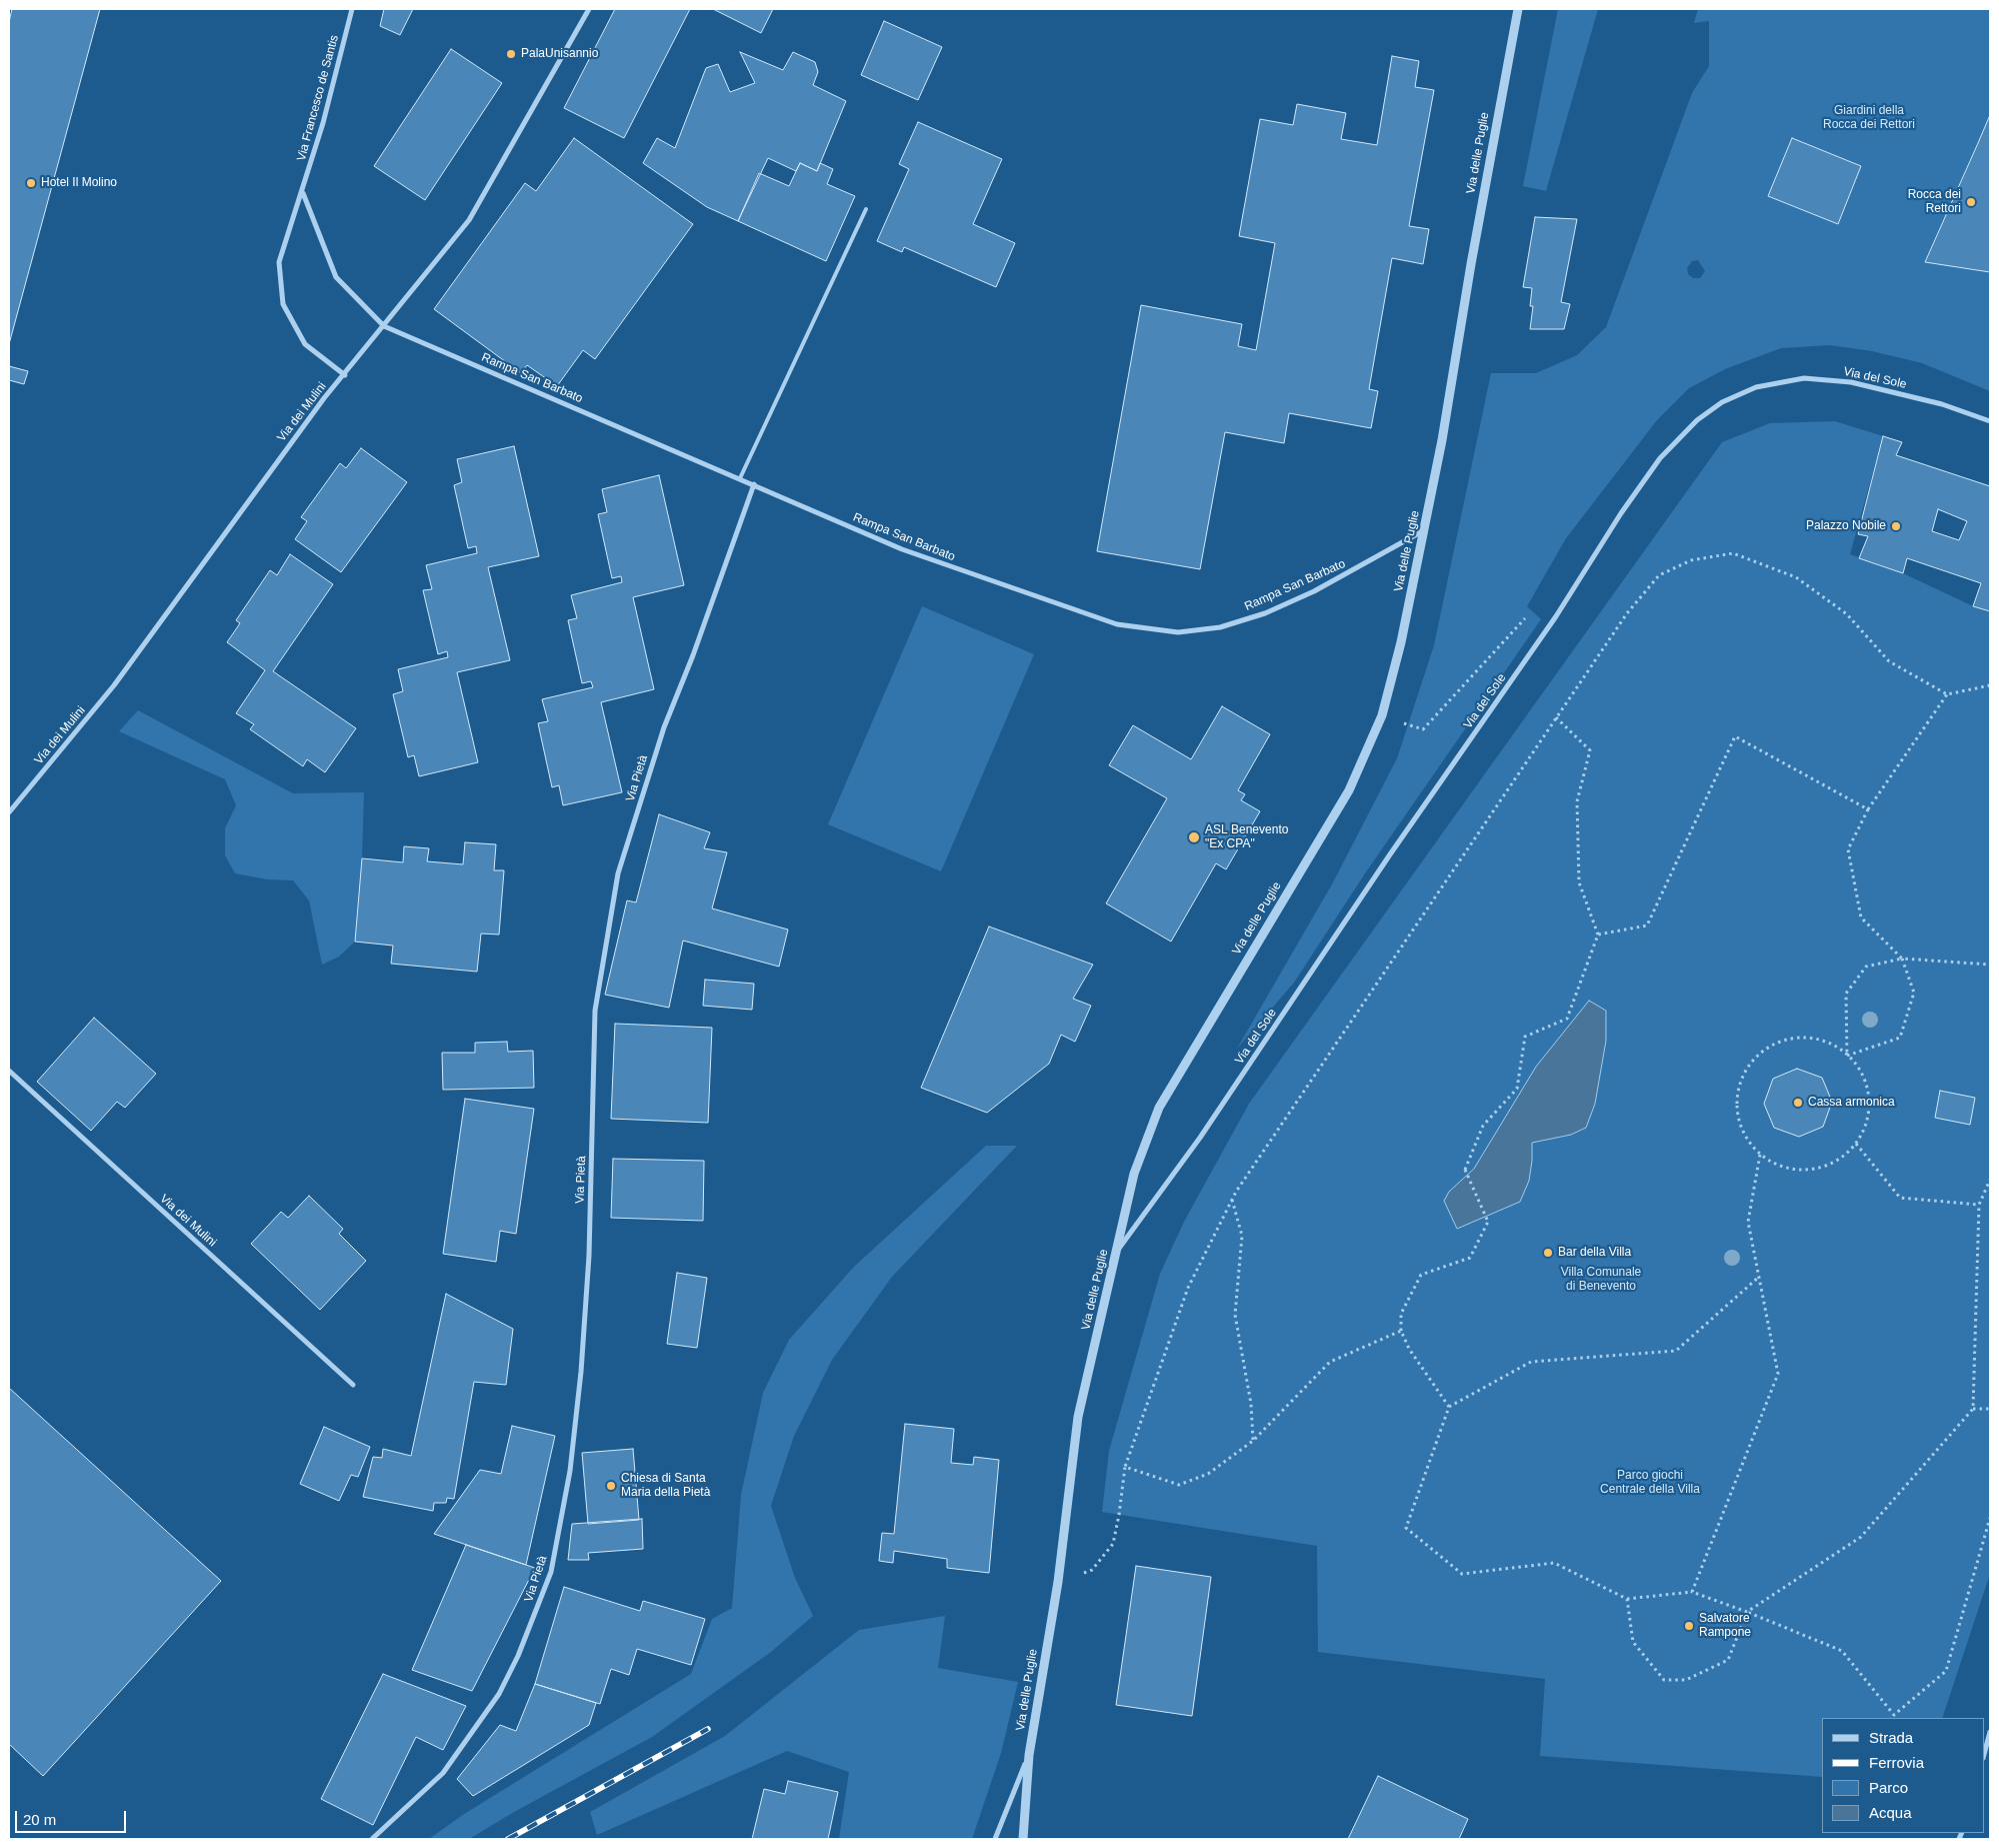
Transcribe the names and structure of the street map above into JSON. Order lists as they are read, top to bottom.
{
  "streets": {
    "street": [
      "Via Francesco de Santis",
      "Via delle Puglie",
      "Rampa San Barbato",
      "Via del Sole",
      "Via dei Mulini",
      "Via Pietà"
    ]
  },
  "crossings": [
    ["Via Francesco de Santis", "Via dei Mulini"],
    ["Via delle Puglie", "Rampa San Barbato"],
    ["Via delle Puglie", "Via del Sole"],
    ["Rampa San Barbato", "Via dei Mulini"],
    ["Rampa San Barbato", "Via Pietà"]
  ],
  "parks": ["Giardini della Rocca dei Rettori", "Villa Comunale di Benevento", "Parco giochi Centrale della Villa"],
  "places": [
    "PalaUnisannio",
    "Hotel Il Molino",
    "Rocca dei Rettori",
    "Palazzo Nobile",
    "ASL Benevento \"Ex CPA\"",
    "Cassa armonica",
    "Bar della Villa",
    "Chiesa di Santa Maria della Pietà",
    "Salvatore Rampone"
  ],
  "legend": [
    "Strada",
    "Ferrovia",
    "Parco",
    "Acqua"
  ],
  "scale_bar": "20 m"
}
